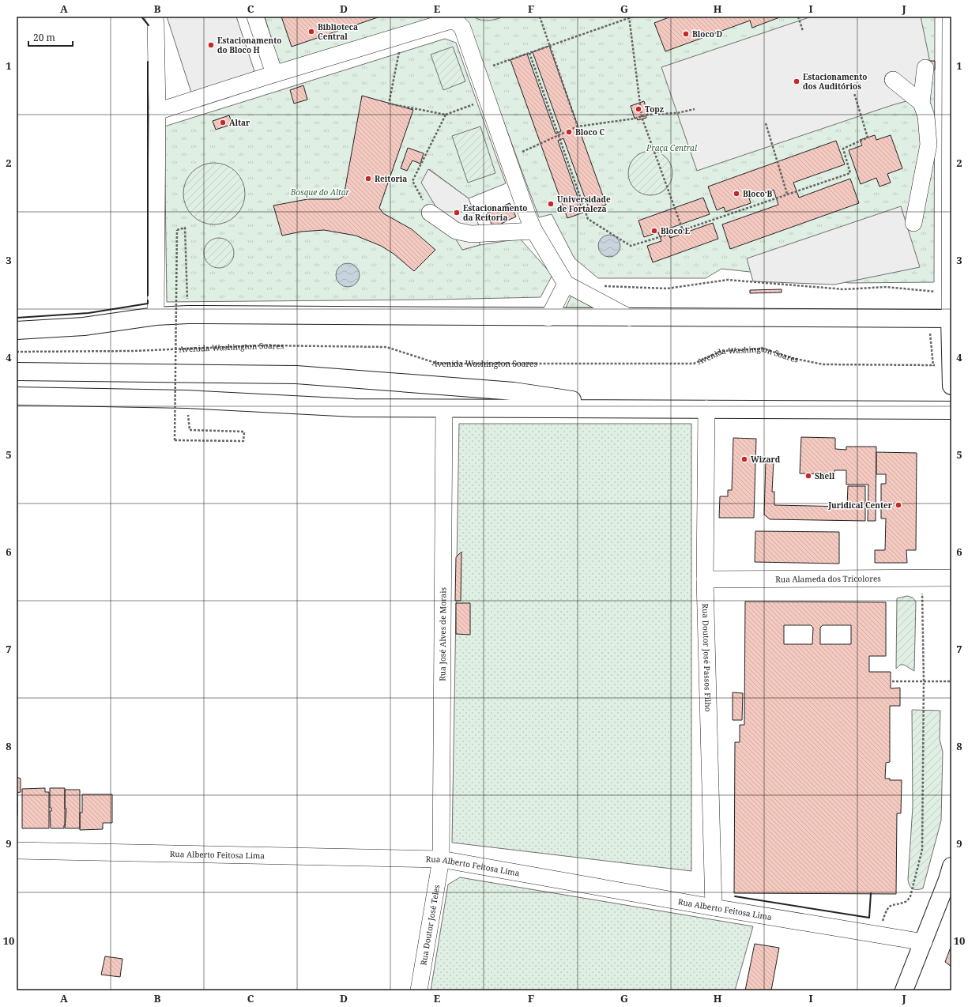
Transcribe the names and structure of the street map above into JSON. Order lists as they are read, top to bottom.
{
  "streets": {
    "street": [
      "Rua Alameda dos Tricolores",
      "Rua José Alves de Morais",
      "Rua Doutor José Passos Filho",
      "Rua Alberto Feitosa Lima",
      "Rua Doutor José Teles"
    ],
    "path": ["Avenida Washington Soares"]
  },
  "crossings": [
    ["Rua Alameda dos Tricolores", "Rua Doutor José Passos Filho"],
    ["Rua José Alves de Morais", "Rua Alberto Feitosa Lima"],
    ["Rua José Alves de Morais", "Rua Doutor José Teles"],
    ["Rua Doutor José Passos Filho", "Rua Alberto Feitosa Lima"],
    ["Rua Alberto Feitosa Lima", "Rua Doutor José Teles"]
  ],
  "parks": ["Praça Central", "Bosque do Altar"],
  "places": [
    "Biblioteca Central",
    "Bloco D",
    "Estacionamento do Bloco H",
    "Estacionamento dos Auditórios",
    "Topz",
    "Altar",
    "Bloco C",
    "Reitoria",
    "Bloco B",
    "Universidade de Fortaleza",
    "Estacionamento da Reitoria",
    "Bloco E",
    "Wizard",
    "Shell",
    "Juridical Center"
  ],
  "scale_bar": "20 m",
  "grid": {
    "columns": [
      "A",
      "B",
      "C",
      "D",
      "E",
      "F",
      "G",
      "H",
      "I",
      "J"
    ],
    "rows": [
      "1",
      "2",
      "3",
      "4",
      "5",
      "6",
      "7",
      "8",
      "9",
      "10"
    ]
  }
}
